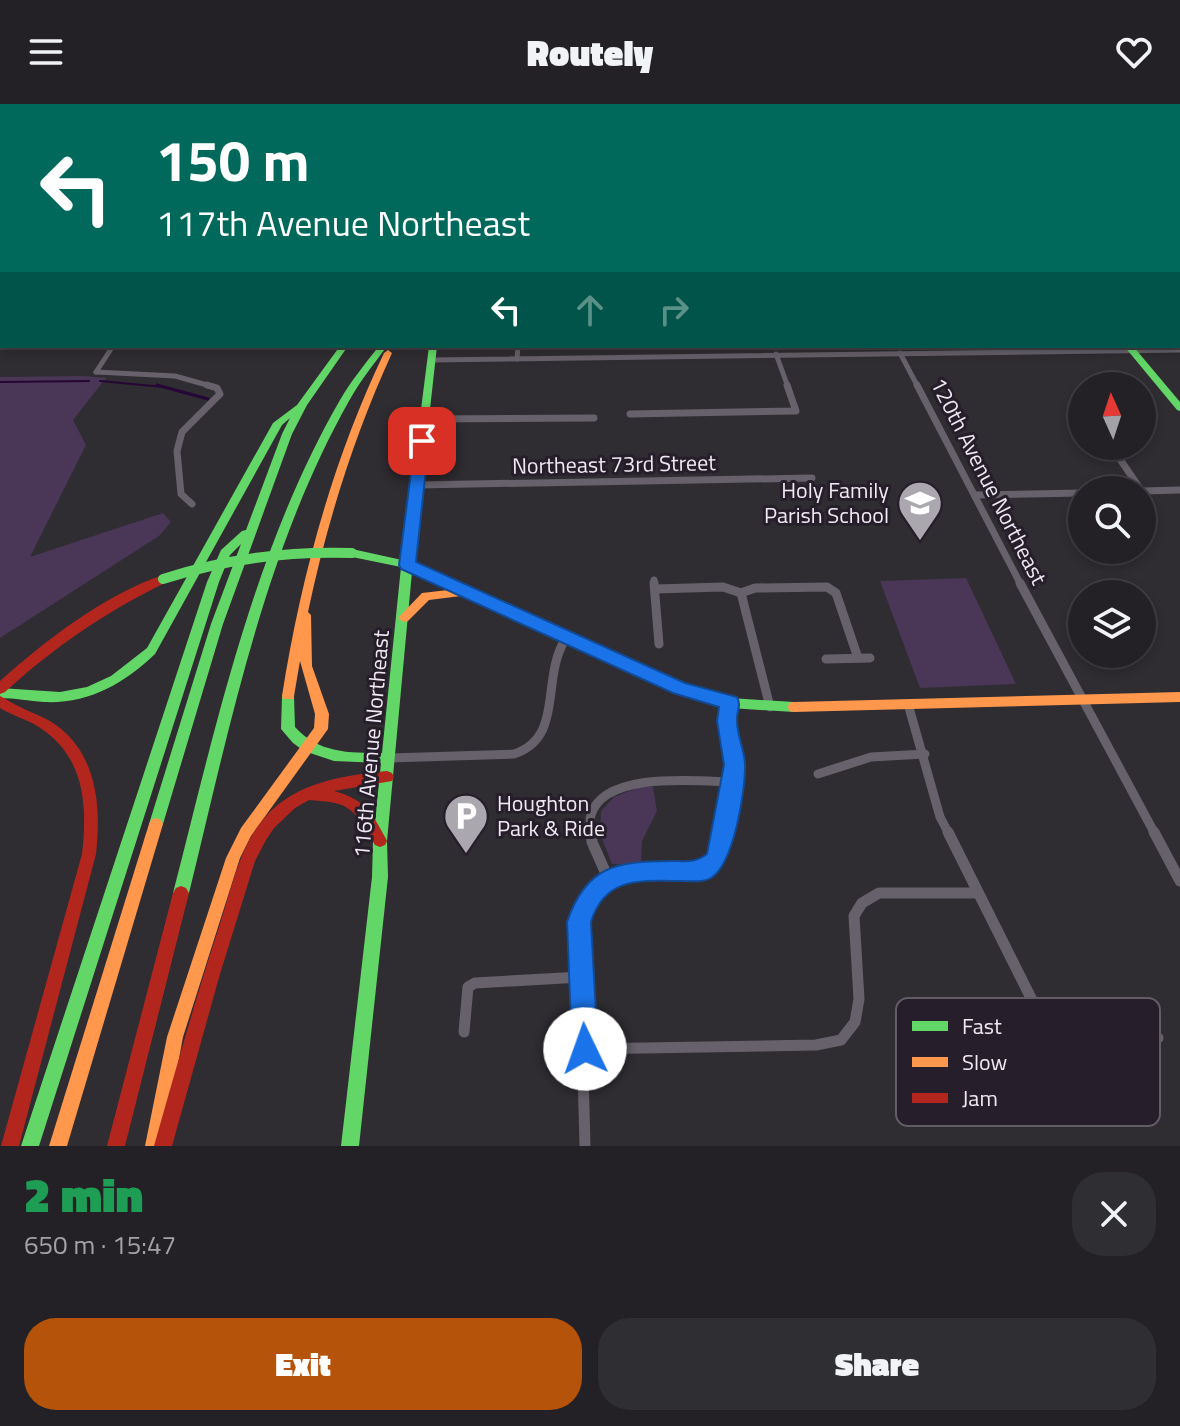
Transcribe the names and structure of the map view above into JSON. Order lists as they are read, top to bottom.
{
  "streets": {
    "main road": ["116th Avenue Northeast"],
    "street": ["Northeast 73rd Street", "120th Avenue Northeast"]
  },
  "crossings": [
    ["Northeast 73rd Street", "116th Avenue Northeast"]
  ],
  "places": {
    "school or university": ["Holy Family Parish School"],
    "parking": ["Houghton Park & Ride"]
  },
  "legend": ["Fast", "Slow", "Jam"],
  "north": "top",
  "page": {
    "header": "Routely",
    "turn": ["150 m", "117th Avenue Northeast"],
    "heading": ["2 min", "650 m · 15:47"],
    "buttons": ["Exit", "Share"]
  }
}
